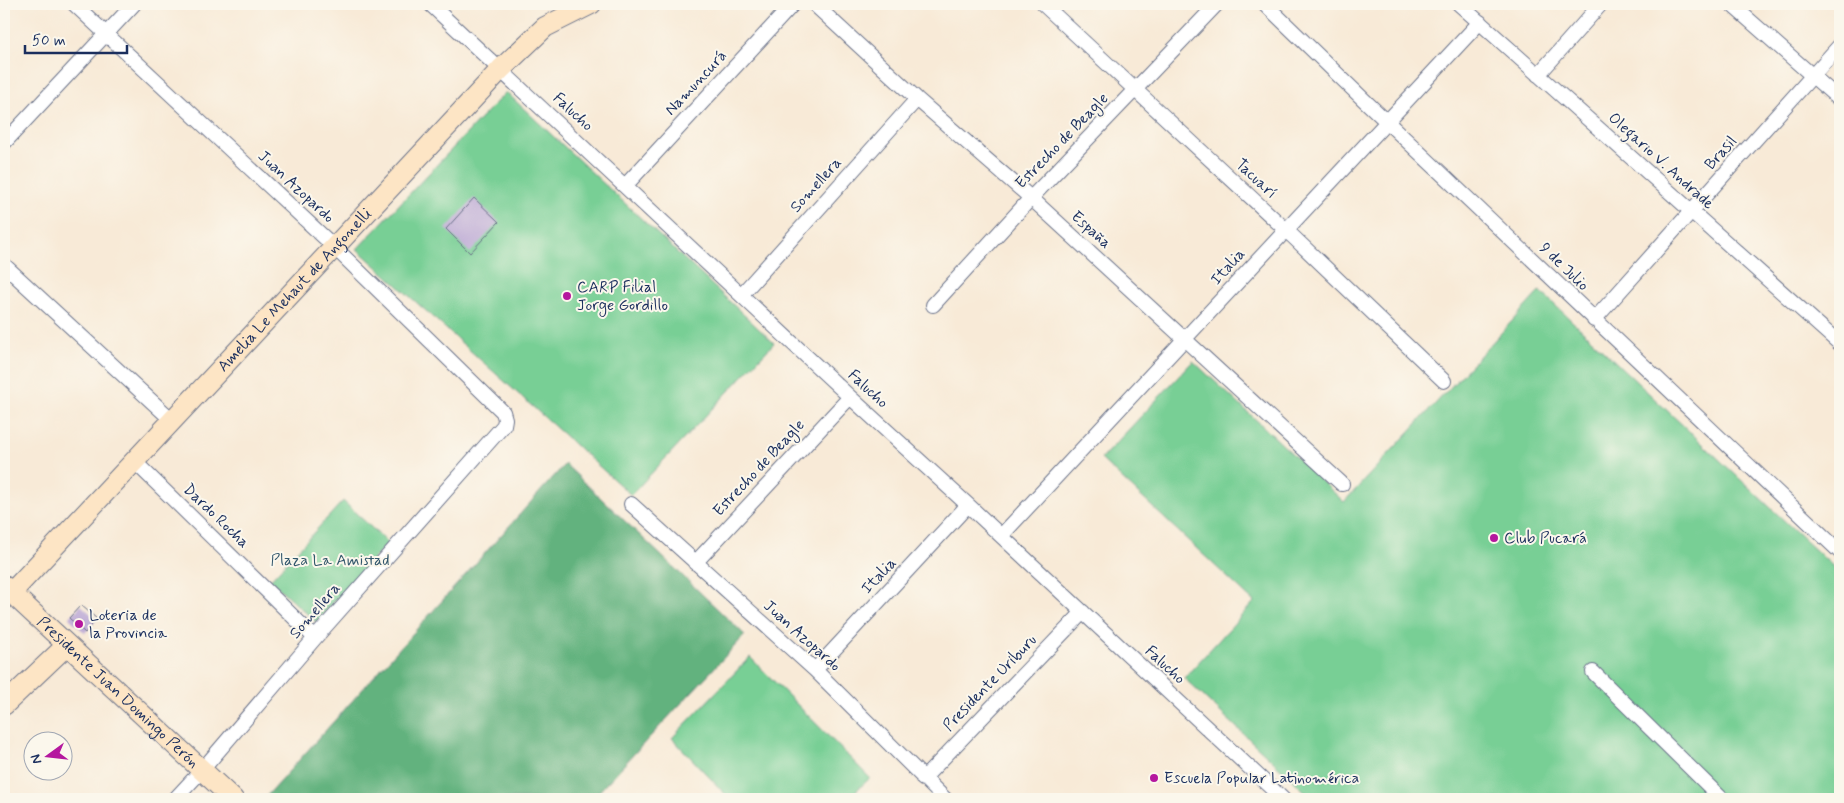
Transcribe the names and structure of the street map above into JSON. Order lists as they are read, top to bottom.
{
  "streets": {
    "street": [
      "Namuncurá",
      "Falucho",
      "Estrecho de Beagle",
      "Brasil",
      "Olegario V. Andrade",
      "Tacuarí",
      "Somellera",
      "Juan Azopardo",
      "España",
      "Italia",
      "9 de Julio",
      "Amelia Le Mehaut de Angonelli",
      "Dardo Rocha",
      "Presidente Uriburu",
      "Presidente Juan Domingo Perón"
    ]
  },
  "crossings": [
    ["Namuncurá", "Falucho"],
    ["Falucho", "Estrecho de Beagle"],
    ["Falucho", "Somellera"],
    ["Falucho", "Italia"],
    ["Falucho", "Amelia Le Mehaut de Angonelli"],
    ["Falucho", "Presidente Uriburu"],
    ["Estrecho de Beagle", "Tacuarí"],
    ["Estrecho de Beagle", "Juan Azopardo"],
    ["Estrecho de Beagle", "España"],
    ["Brasil", "Olegario V. Andrade"],
    ["Brasil", "9 de Julio"],
    ["Olegario V. Andrade", "Italia"],
    ["Tacuarí", "Italia"],
    ["Somellera", "Juan Azopardo"],
    ["Somellera", "España"],
    ["Somellera", "Dardo Rocha"],
    ["Somellera", "Presidente Juan Domingo Perón"],
    ["Juan Azopardo", "Italia"],
    ["Juan Azopardo", "Amelia Le Mehaut de Angonelli"],
    ["Juan Azopardo", "Presidente Uriburu"],
    ["España", "Italia"],
    ["Italia", "9 de Julio"],
    ["Amelia Le Mehaut de Angonelli", "Dardo Rocha"],
    ["Amelia Le Mehaut de Angonelli", "Presidente Juan Domingo Perón"]
  ],
  "parks": ["Plaza La Amistad"],
  "places": [
    "CARP Filial Jorge Gordillo",
    "Club Pucará",
    "Loteria de la Provincia",
    "Escuela Popular Latinomérica"
  ],
  "scale_bar": "50 m",
  "north": "left"
}
